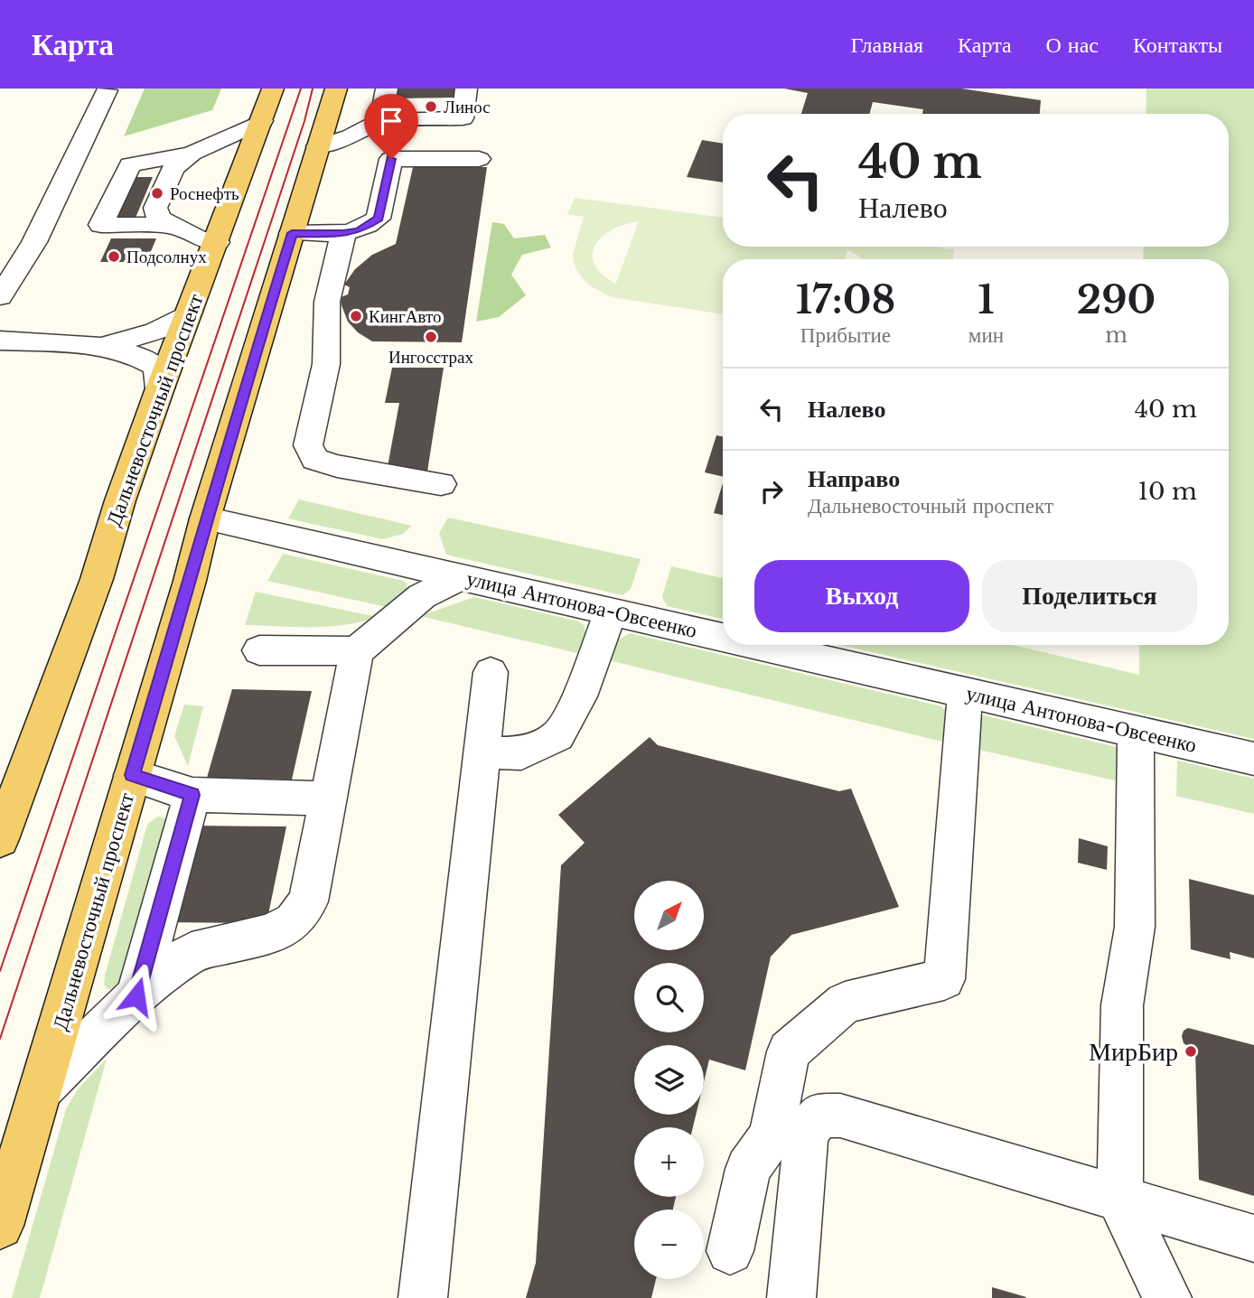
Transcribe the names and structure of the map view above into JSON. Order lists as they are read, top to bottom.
{
  "streets": {
    "main road": ["Дальневосточный проспект"],
    "street": ["улица Антонова-Овсеенко"]
  },
  "crossings": [
    ["Дальневосточный проспект", "улица Антонова-Овсеенко"]
  ],
  "places": [
    "Линос",
    "Роснефть",
    "Подсолнух",
    "КингАвто",
    "Ингосстрах",
    "МирБир"
  ],
  "north": "top right",
  "page": {
    "header": "Карта",
    "nav": [
      "Главная",
      "Карта",
      "О нас",
      "Контакты"
    ],
    "turn": ["40 m", "Налево"],
    "eta": [
      "17:08",
      "Прибытие",
      "1",
      "мин",
      "290",
      "m"
    ],
    "list": [
      {
        "name": "Налево",
        "value": "40 m"
      },
      {
        "name": "Направо",
        "note": "Дальневосточный проспект",
        "value": "10 m"
      }
    ],
    "buttons": ["Выход", "Поделиться"],
    "map_buttons": ["+", "−"]
  }
}
